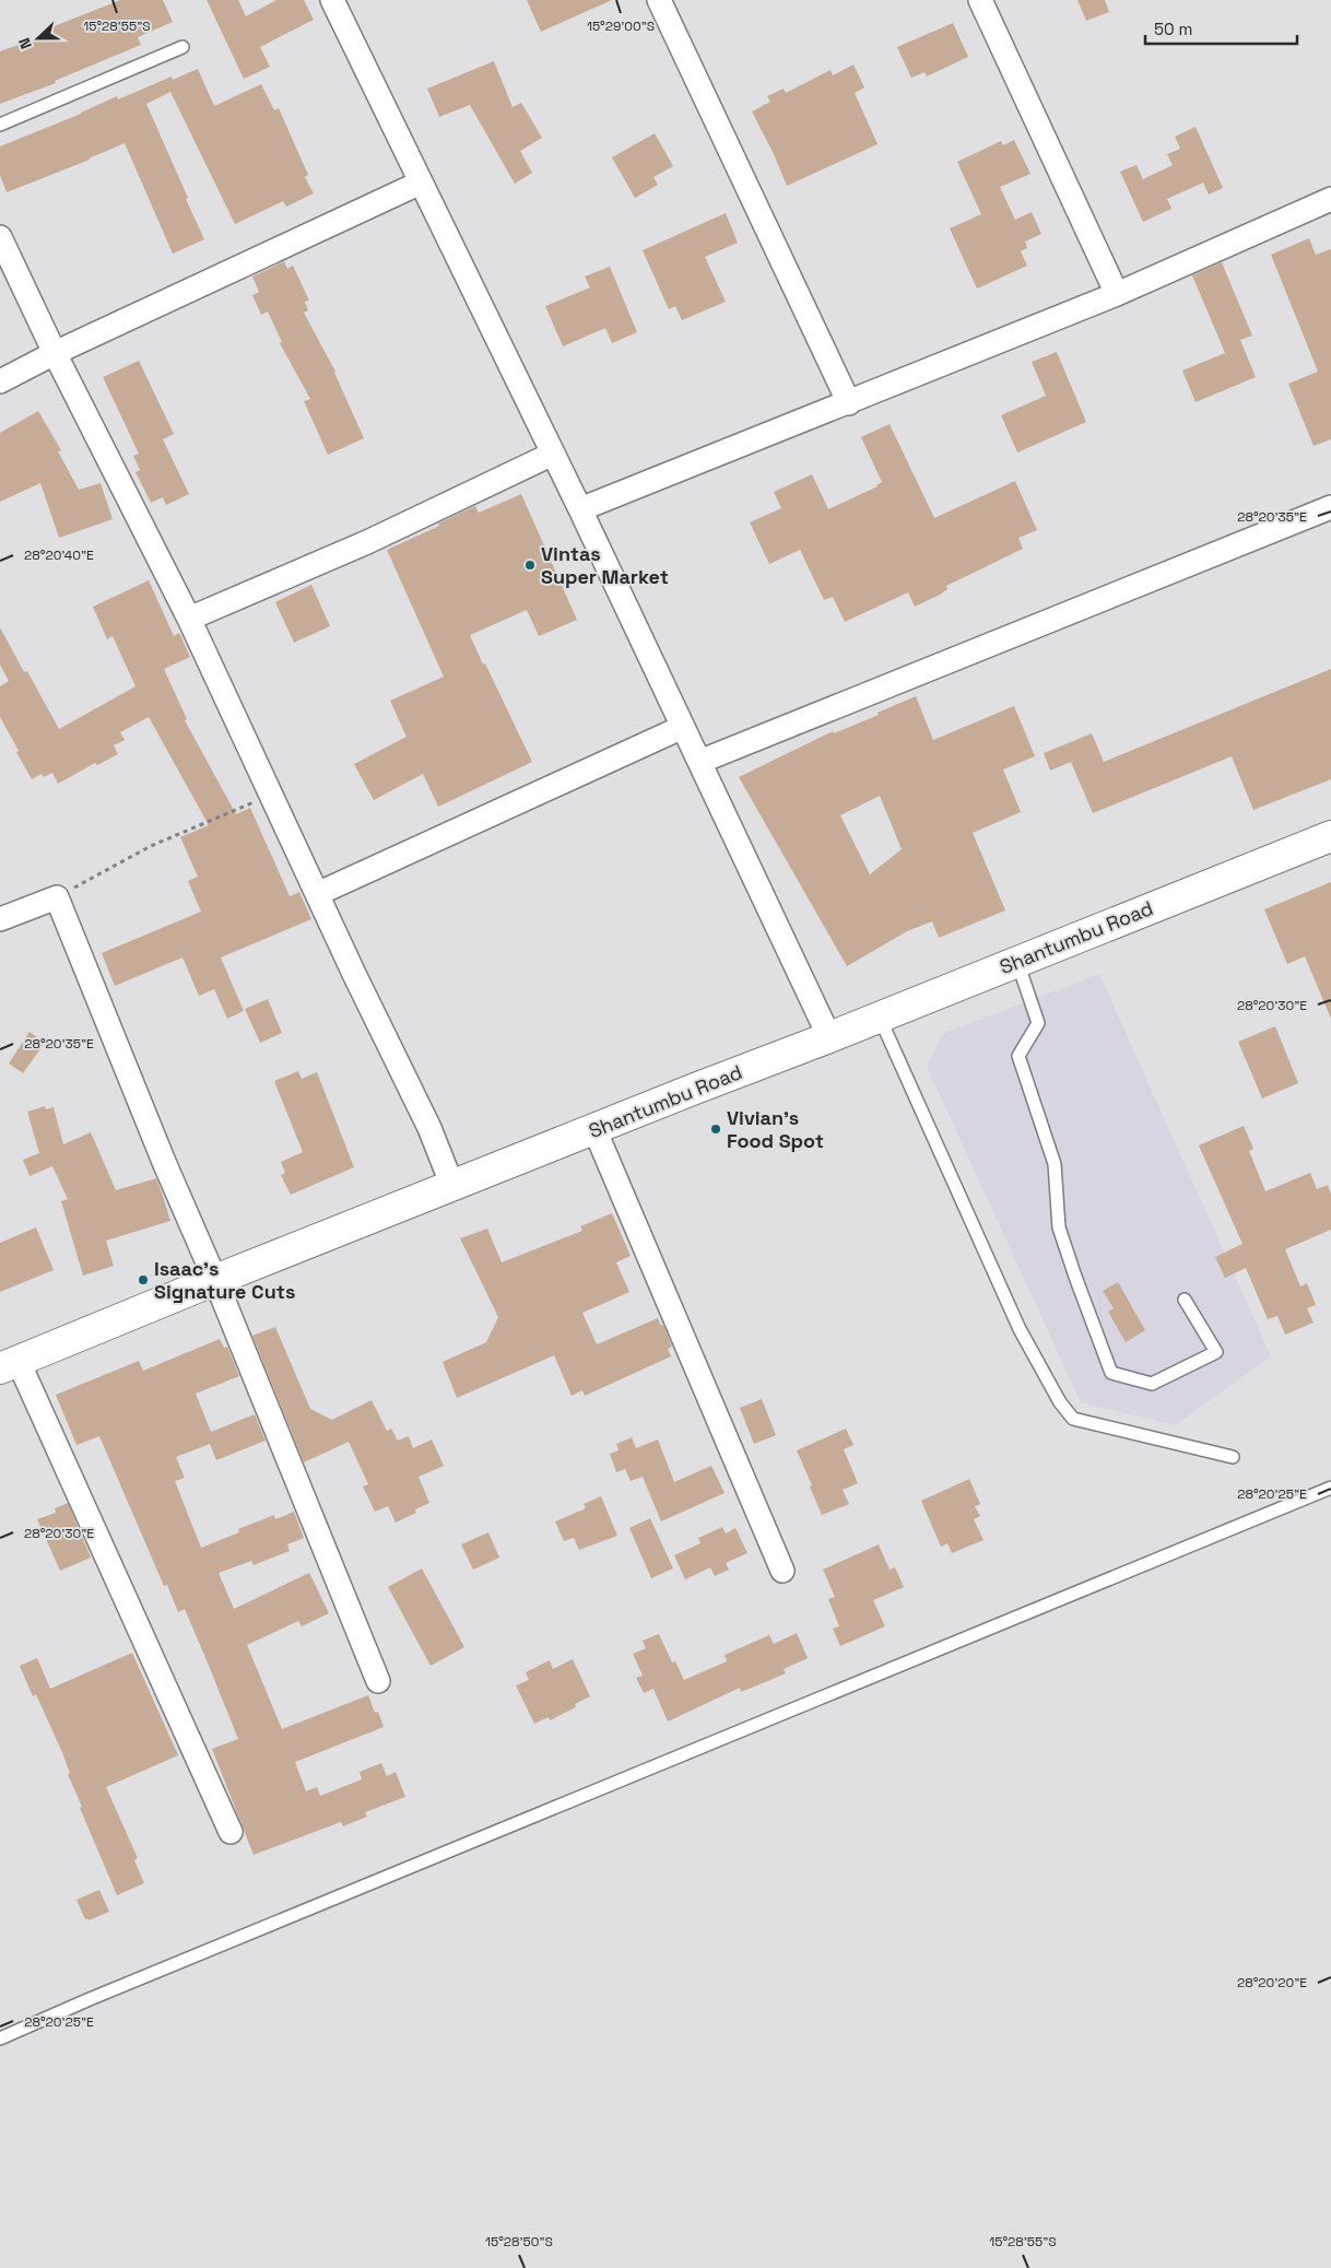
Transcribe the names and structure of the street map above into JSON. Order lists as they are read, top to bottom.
{
  "streets": {
    "street": ["Shantumbu Road"]
  },
  "places": ["Vintas Super Market", "Vivian’s Food Spot", "Isaac's Signature Cuts"],
  "scale_bar": "50 m",
  "north": "left",
  "coordinates": [
    "15°29'00\"S",
    "15°28'55\"S",
    "28°20'35\"E",
    "28°20'40\"E",
    "28°20'30\"E",
    "28°20'25\"E",
    "28°20'20\"E",
    "15°28'50\"S"
  ]
}
